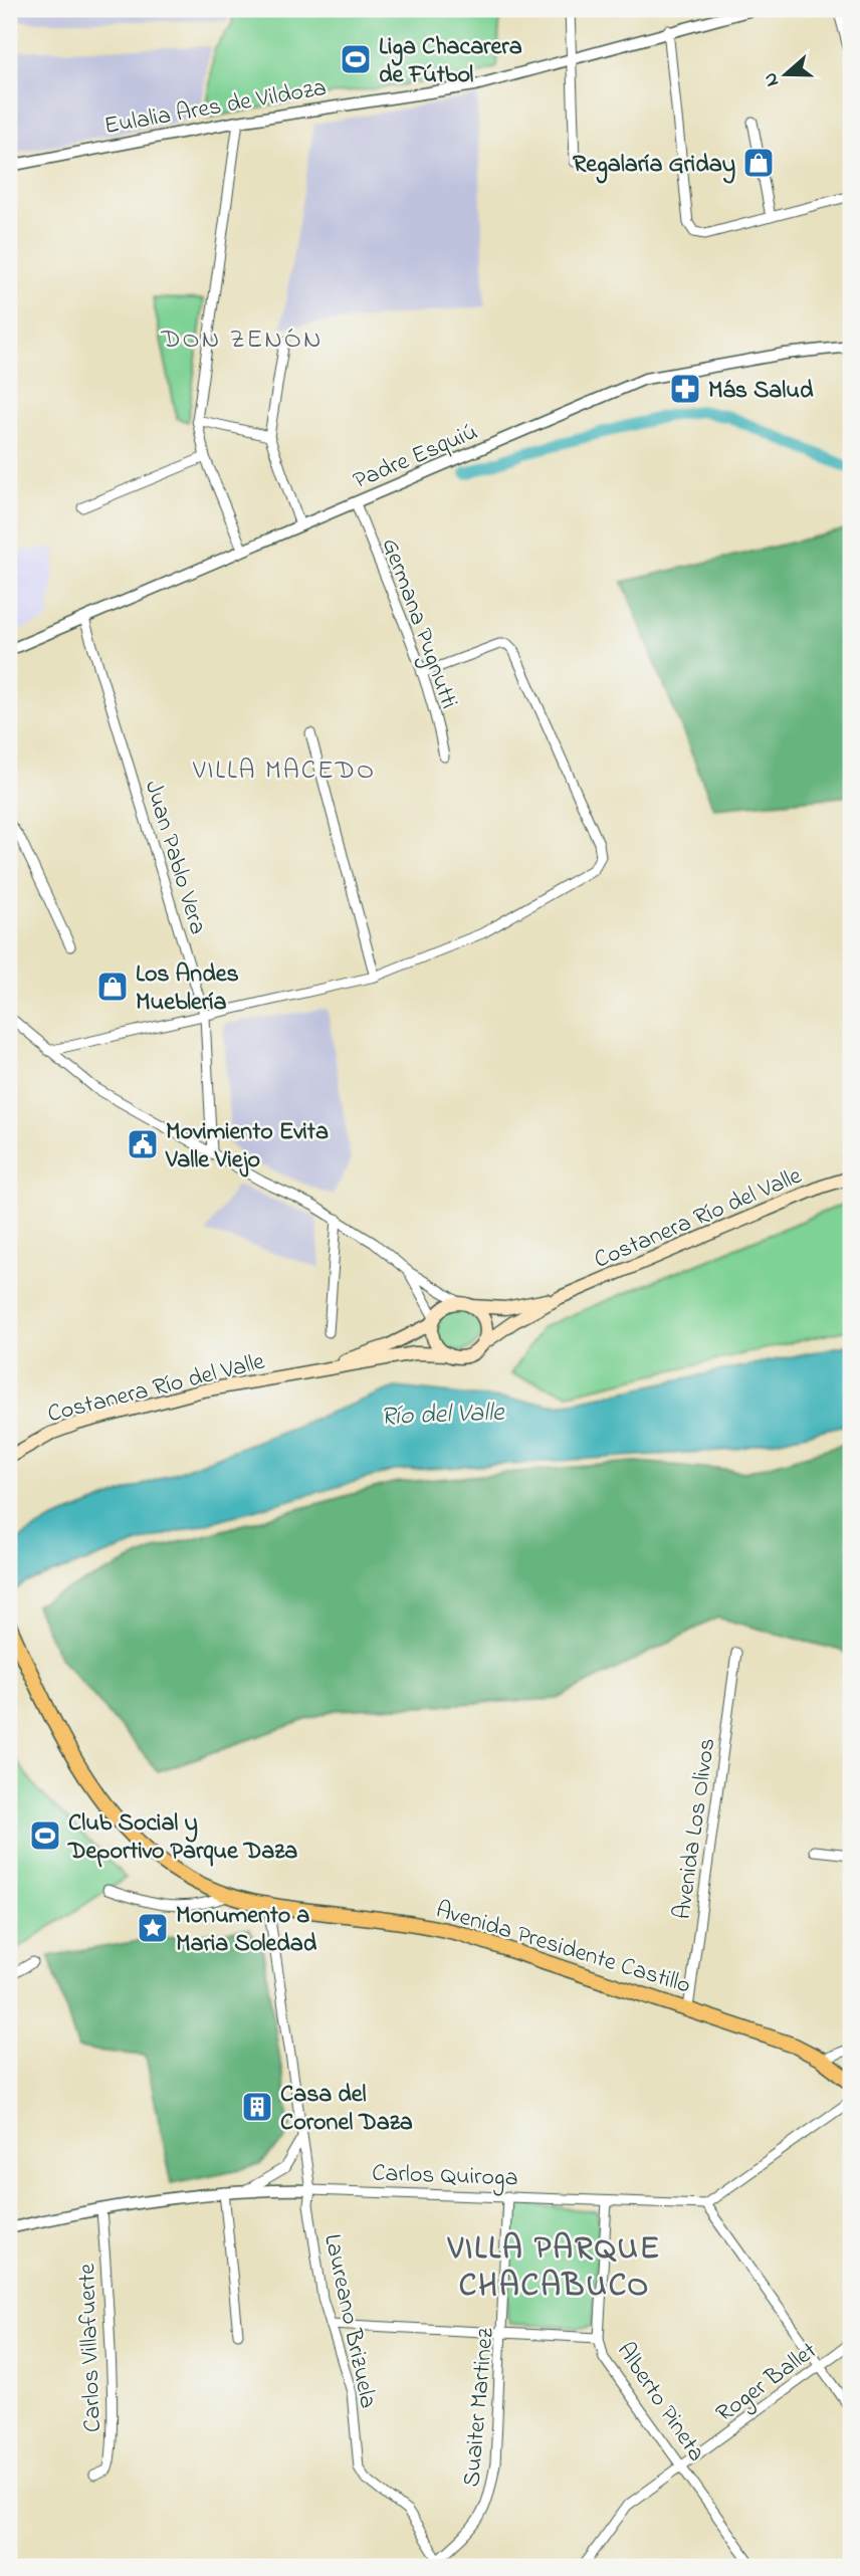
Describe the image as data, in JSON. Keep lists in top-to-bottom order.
{
  "streets": {
    "main road": ["Costanera Río del Valle", "Avenida Presidente Castillo"],
    "street": [
      "Eulalia Ares de Vildoza",
      "Padre Esquiú",
      "Germana Pugnutti",
      "Juan Pablo Vera",
      "Avenida Los Olivos",
      "Carlos Quiroga",
      "Laureano Brizuela",
      "Carlos Villafuerte",
      "Roger Ballet",
      "Alberto Pineta",
      "Suaiter Martinez"
    ]
  },
  "crossings": [
    ["Padre Esquiú", "Germana Pugnutti"],
    ["Padre Esquiú", "Juan Pablo Vera"],
    ["Avenida Los Olivos", "Avenida Presidente Castillo"],
    ["Avenida Presidente Castillo", "Laureano Brizuela"],
    ["Carlos Quiroga", "Laureano Brizuela"],
    ["Carlos Quiroga", "Carlos Villafuerte"],
    ["Carlos Quiroga", "Suaiter Martinez"],
    ["Laureano Brizuela", "Alberto Pineta"],
    ["Laureano Brizuela", "Suaiter Martinez"],
    ["Roger Ballet", "Alberto Pineta"],
    ["Alberto Pineta", "Suaiter Martinez"]
  ],
  "districts": ["DON ZENÓN", "VILLA MACEDO", "VILLA PARQUE CHACABUCO"],
  "water": ["Río del Valle"],
  "places": {
    "sports": ["Liga Chacarera de Fútbol", "Club Social y Deportivo Parque Daza"],
    "shop": ["Regalaría Griday", "Los Andes Mueblería"],
    "pharmacy": ["Más Salud"],
    "public building": ["Movimiento Evita Valle Viejo"],
    "place": ["Monumento a Maria Soledad"],
    "building": ["Casa del Coronel Daza"]
  },
  "north": "left"
}
